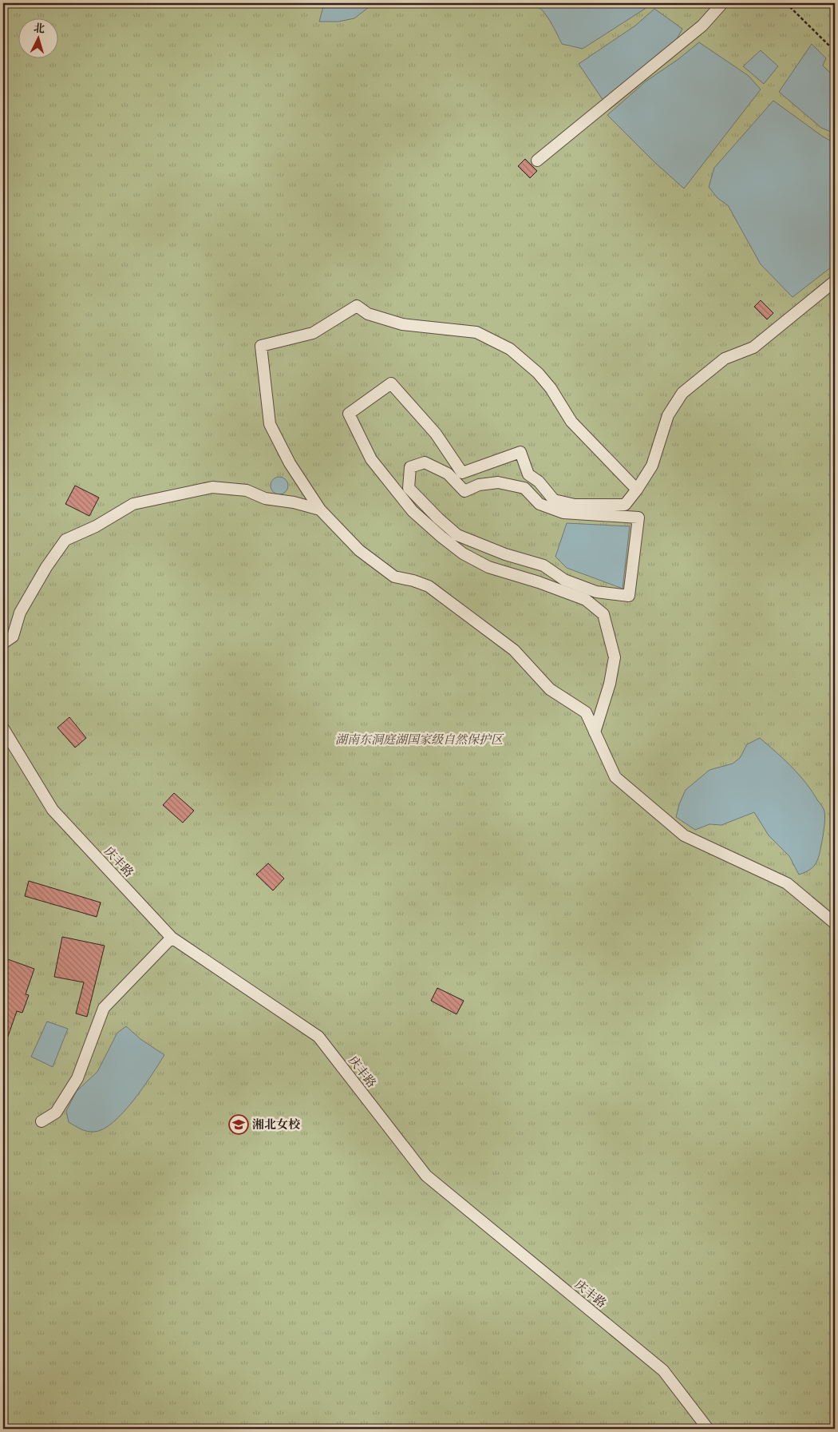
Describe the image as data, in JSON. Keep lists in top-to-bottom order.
{
  "streets": {
    "street": ["庆丰路"]
  },
  "parks": ["湖南东洞庭湖国家级自然保护区"],
  "places": {
    "school or university": ["湘北女校"]
  },
  "north": "top"
}
